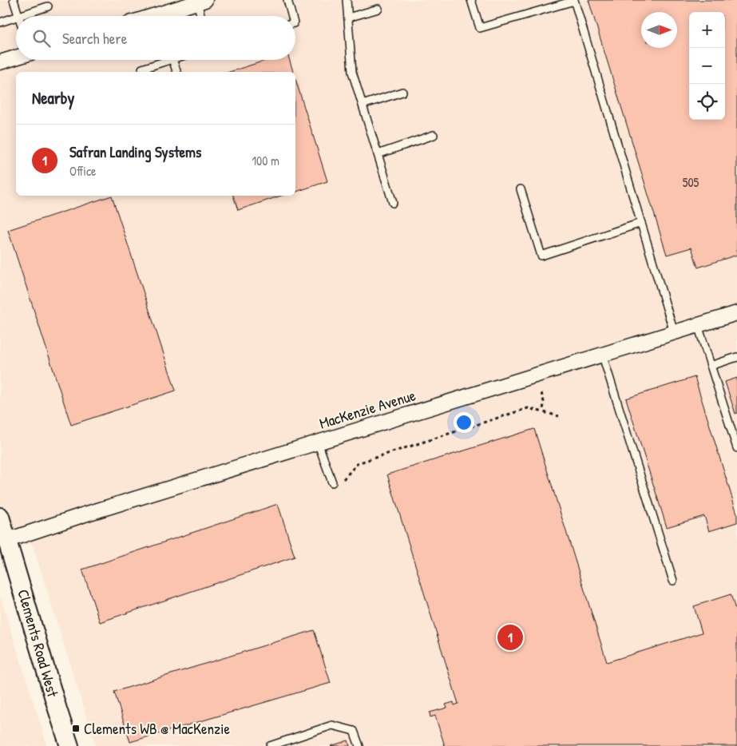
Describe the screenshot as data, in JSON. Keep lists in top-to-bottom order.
{
  "streets": {
    "street": ["MacKenzie Avenue", "Clements Road West"]
  },
  "crossings": [
    ["MacKenzie Avenue", "Clements Road West"]
  ],
  "places": {
    "transit": ["Clements WB @ MacKenzie"]
  },
  "house_numbers": ["505"],
  "north": "right",
  "page": {
    "map_buttons": ["+", "−"],
    "search": "Search here",
    "heading": "Nearby",
    "list": [
      {
        "mark": "1",
        "name": "Safran Landing Systems",
        "note": "Office",
        "value": "100 m"
      }
    ],
    "pins": "1"
  }
}
